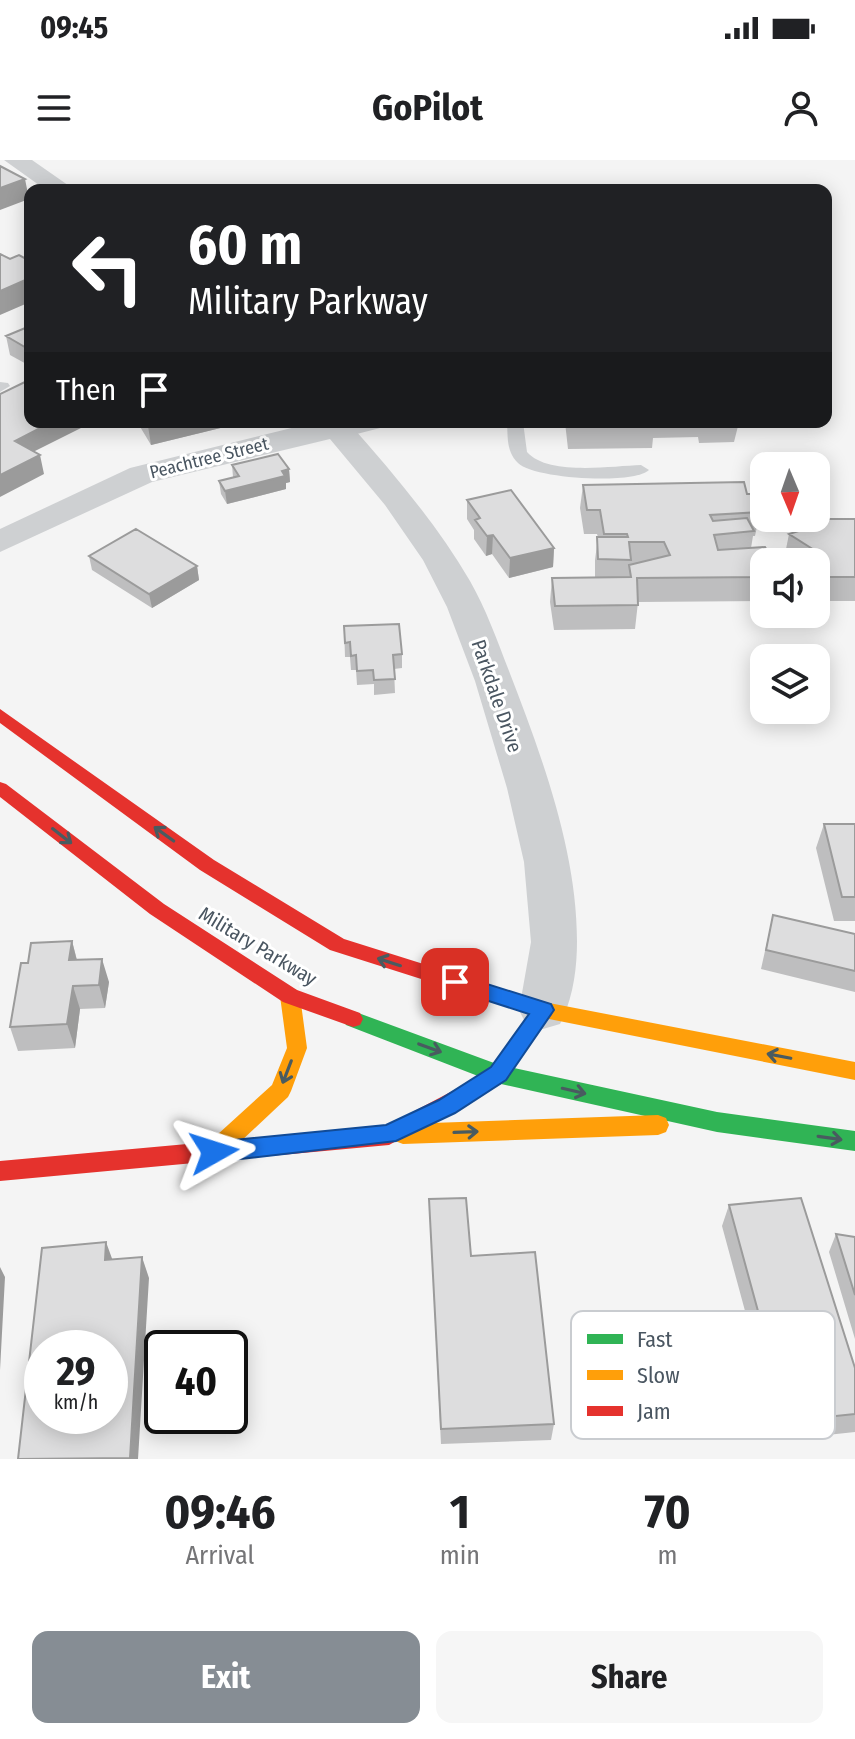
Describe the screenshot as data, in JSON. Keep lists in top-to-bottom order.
{
  "streets": {
    "main road": ["Military Parkway"],
    "street": ["Peachtree Street", "Parkdale Drive"]
  },
  "crossings": [
    ["Peachtree Street", "Parkdale Drive"],
    ["Parkdale Drive", "Military Parkway"]
  ],
  "legend": ["Fast", "Slow", "Jam"],
  "north": "bottom",
  "page": {
    "status": "09:45",
    "header": "GoPilot",
    "turn": ["60 m", "Military Parkway"],
    "then": "Then",
    "speed": "29 km/h",
    "limit": "40",
    "eta": [
      "09:46",
      "Arrival",
      "1",
      "min",
      "70",
      "m"
    ],
    "buttons": ["Exit", "Share"]
  }
}
